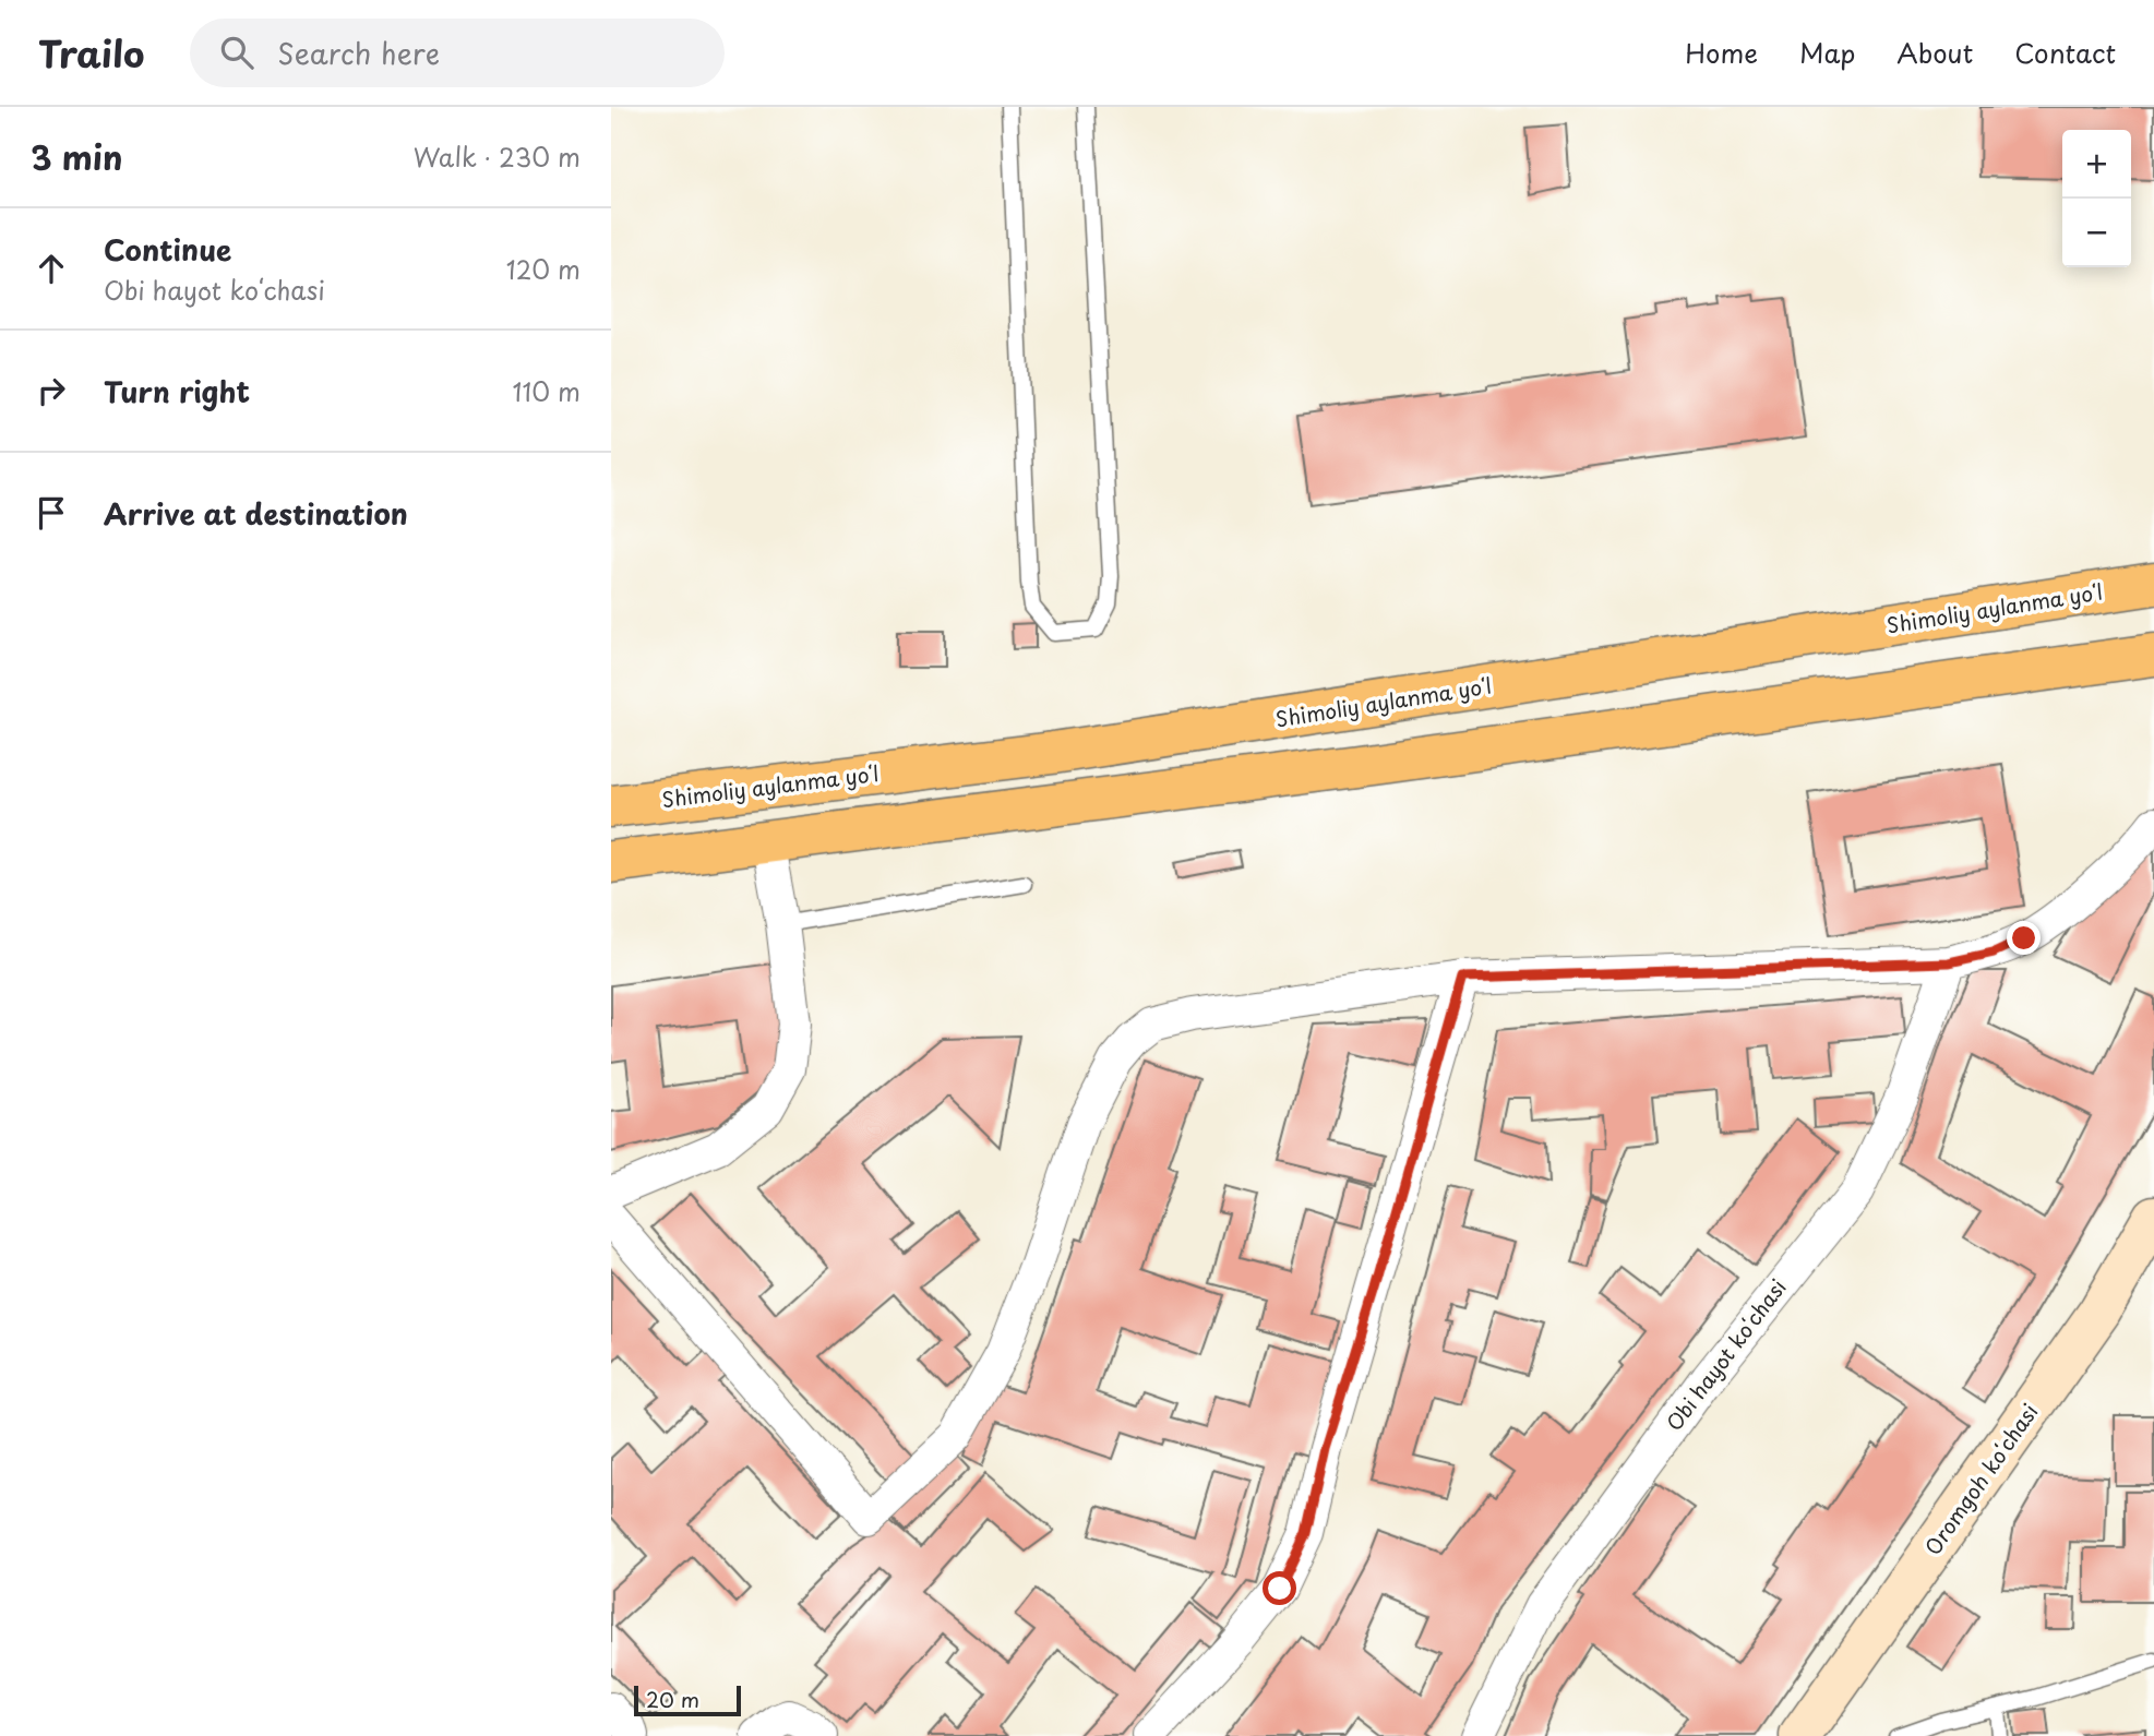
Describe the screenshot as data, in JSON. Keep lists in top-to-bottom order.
{
  "streets": {
    "main road": ["Shimoliy aylanma yoʻl"],
    "street": ["Obi hayot koʻchasi", "Oromgoh koʻchasi"]
  },
  "scale_bar": "20 m",
  "page": {
    "header": "Trailo",
    "search": "Search here",
    "nav": [
      "Home",
      "Map",
      "About",
      "Contact"
    ],
    "heading": ["3 min", "Walk · 230 m"],
    "map_buttons": ["+", "−"],
    "list": [
      ["Continue", "Obi hayot koʻchasi", "120 m"],
      ["Turn right", "110 m"],
      "Arrive at destination"
    ],
    "scale": "20 m"
  }
}
